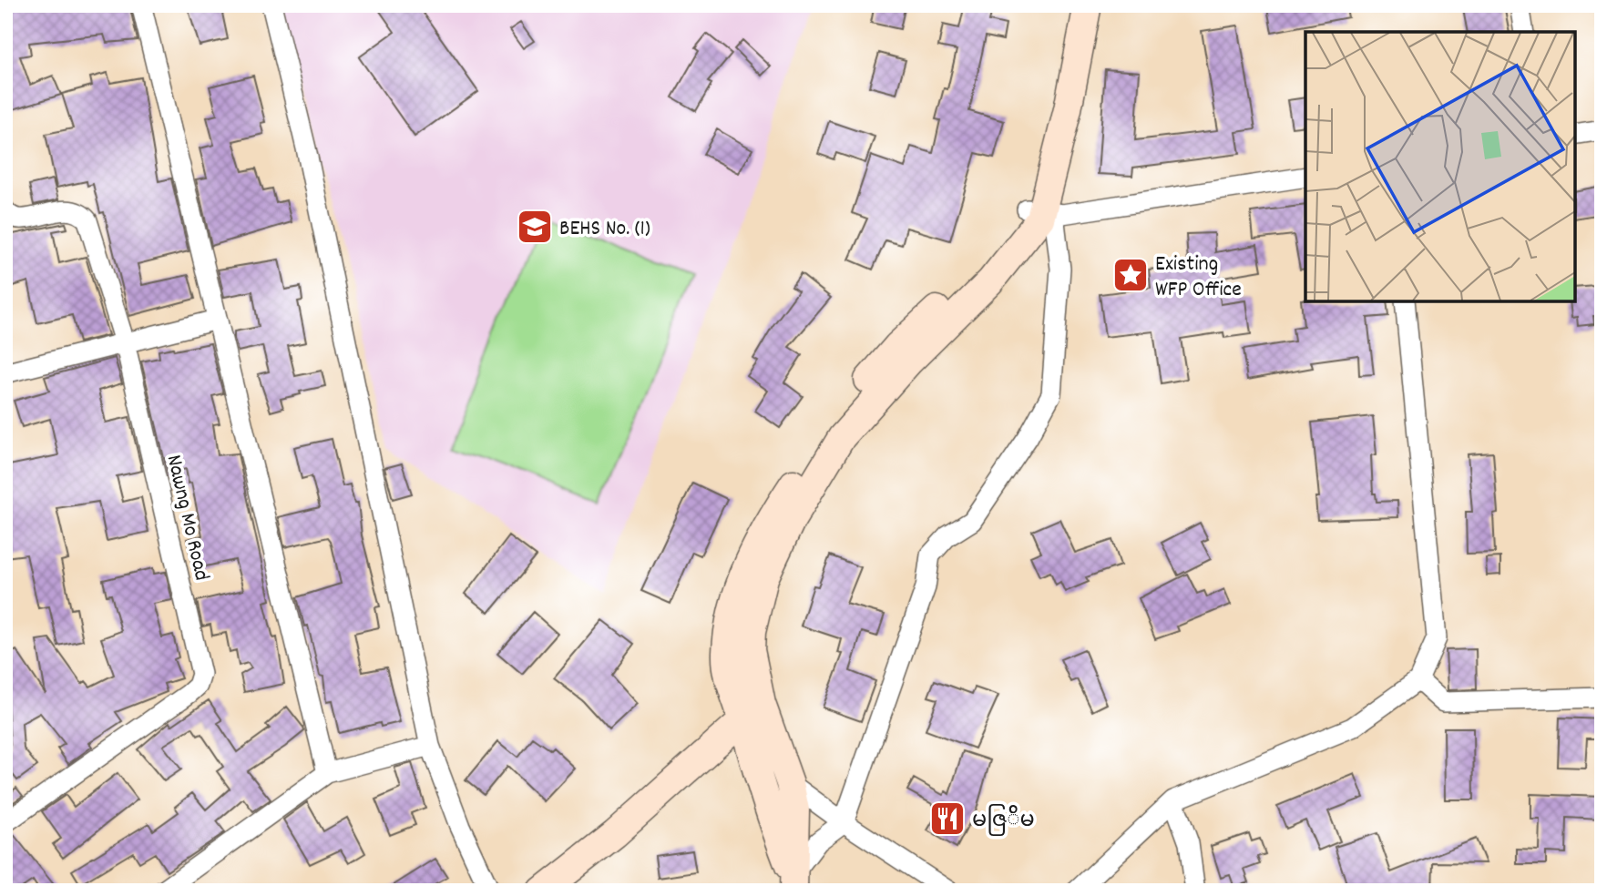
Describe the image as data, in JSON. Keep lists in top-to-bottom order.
{
  "streets": {
    "street": ["Nawng Mo Road"]
  },
  "places": {
    "school or university": ["BEHS No. (1)"],
    "place": ["Existing WFP Office"],
    "restaurant": ["မဇြ်ိမ"]
  }
}
